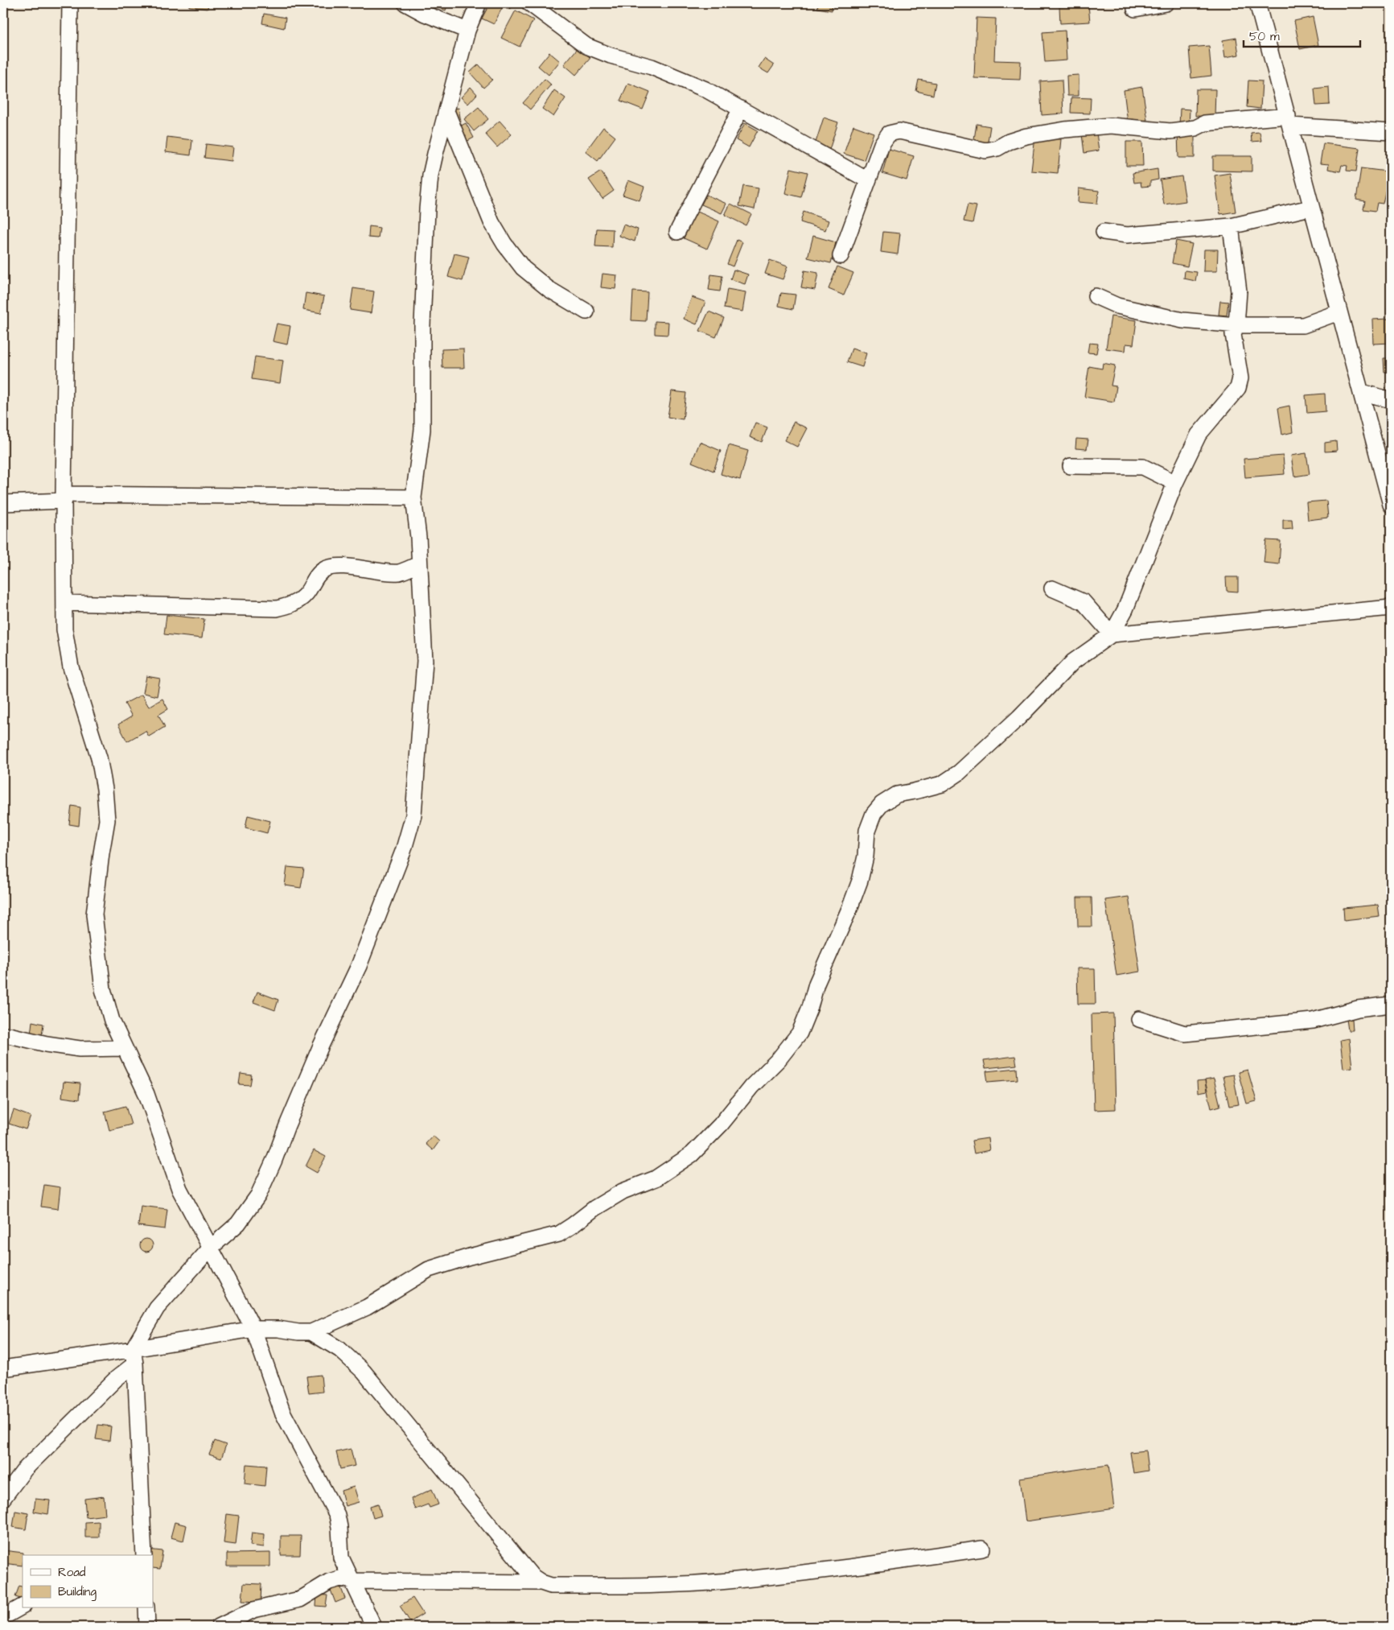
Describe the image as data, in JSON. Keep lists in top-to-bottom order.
{
  "legend": ["Road", "Building"],
  "scale_bar": "50 m"
}
